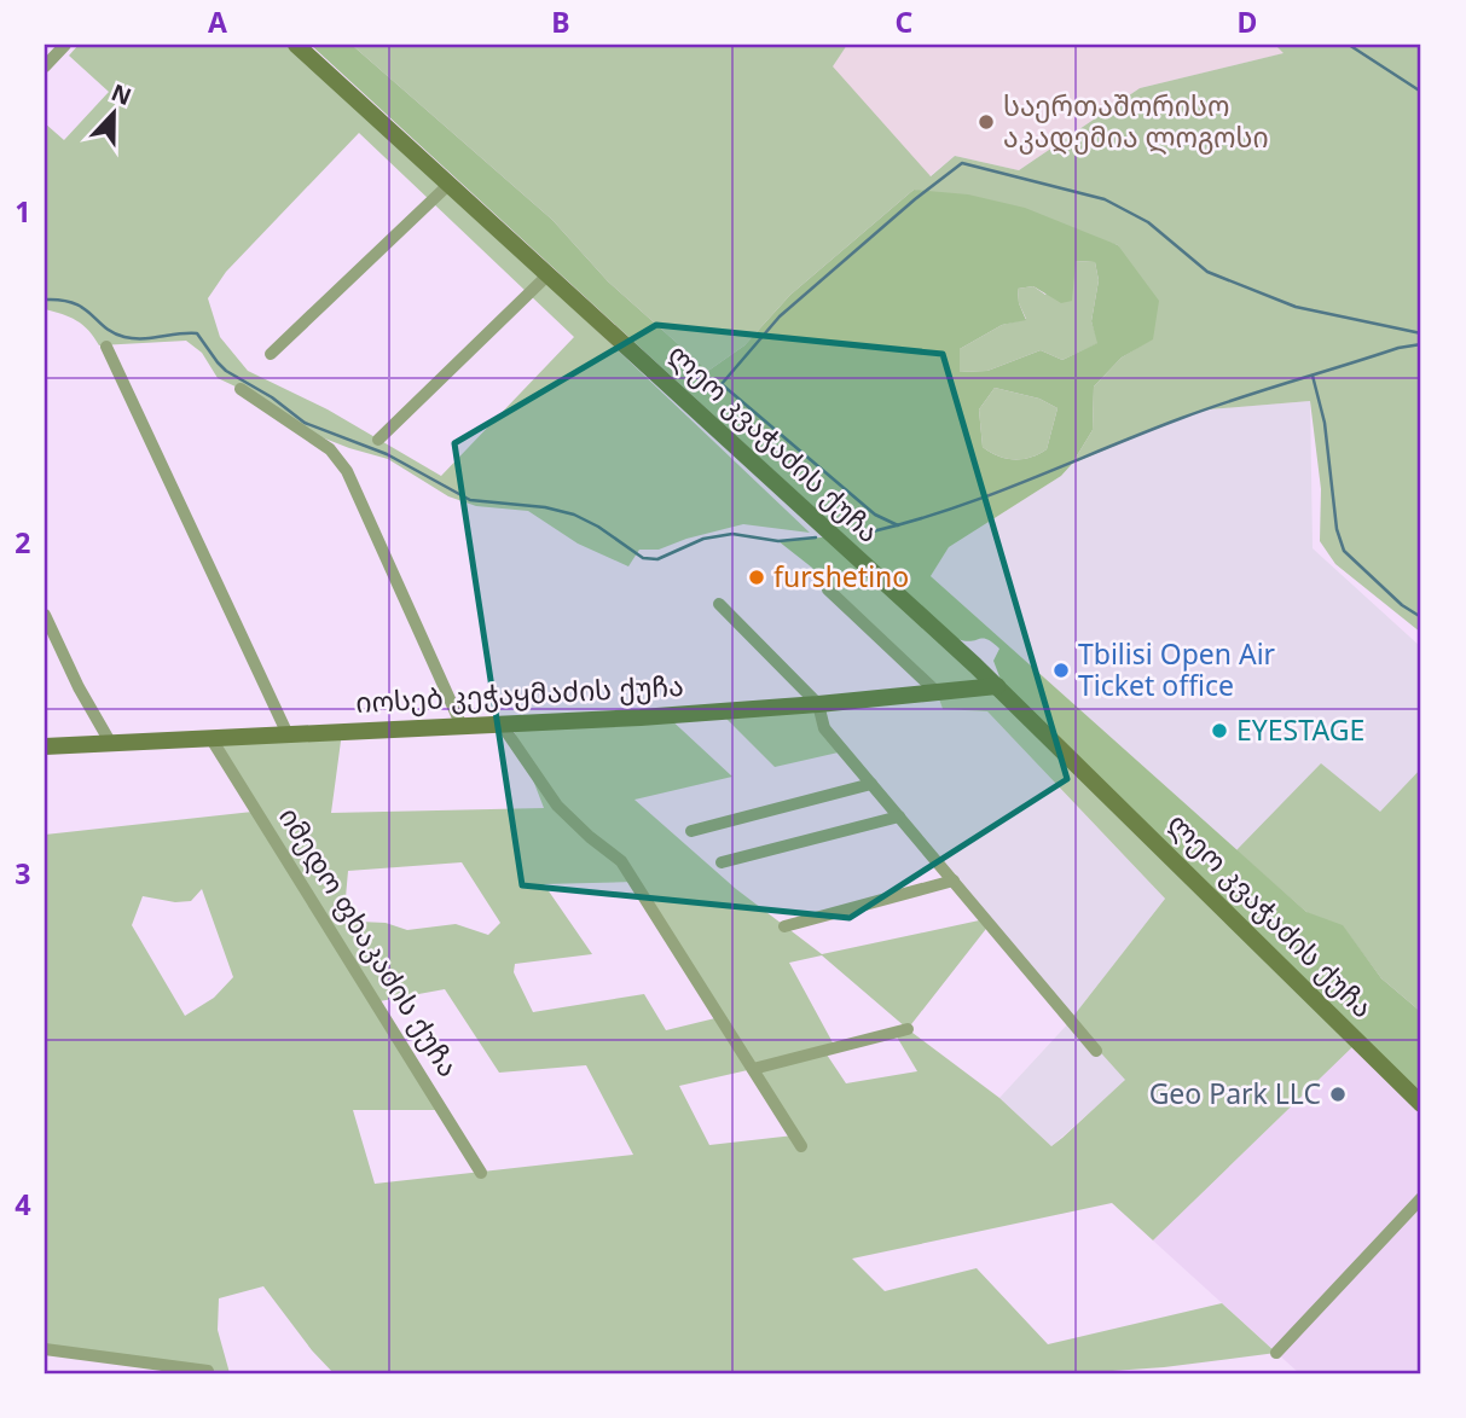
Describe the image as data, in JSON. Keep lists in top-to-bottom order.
{
  "streets": {
    "main road": ["ლეო კვაჭაძის ქუჩა", "იოსებ კეჭაყმაძის ქუჩა"],
    "street": ["იმედო ფხაკაძის ქუჩა"]
  },
  "crossings": [
    ["ლეო კვაჭაძის ქუჩა", "იოსებ კეჭაყმაძის ქუჩა"],
    ["იოსებ კეჭაყმაძის ქუჩა", "იმედო ფხაკაძის ქუჩა"]
  ],
  "places": [
    "საერთაშორისო აკადემია ლოგოსი",
    "furshetino",
    "Tbilisi Open Air Ticket office",
    "EYESTAGE",
    "Geo Park LLC"
  ],
  "north": "top",
  "grid": {
    "columns": [
      "A",
      "B",
      "C",
      "D"
    ],
    "rows": [
      "1",
      "2",
      "3",
      "4"
    ]
  }
}
